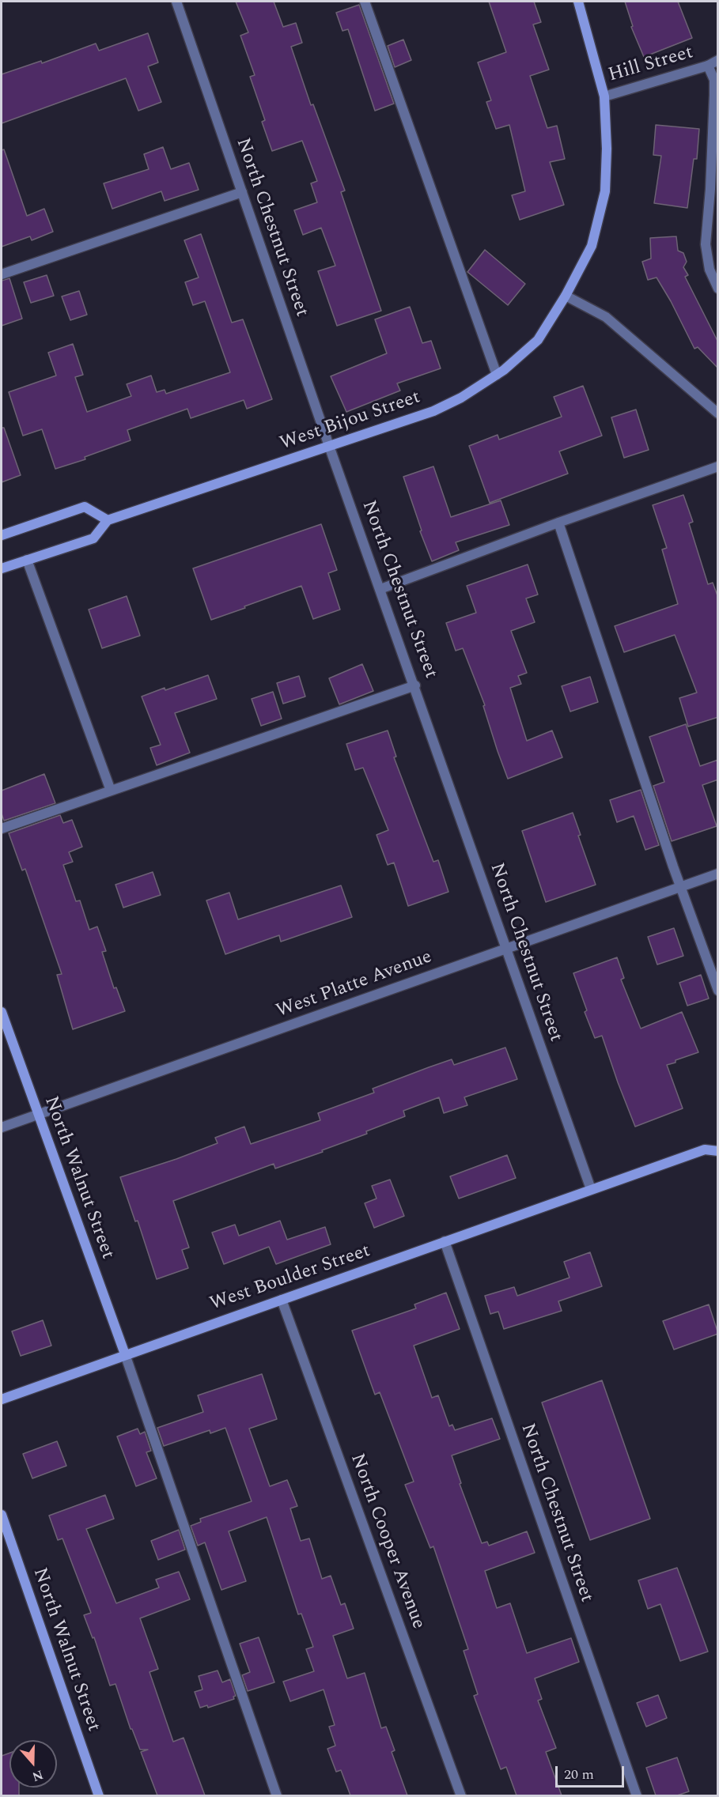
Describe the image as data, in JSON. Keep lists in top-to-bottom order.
{
  "streets": {
    "main road": ["West Bijou Street", "North Walnut Street", "West Boulder Street"],
    "street": [
      "Hill Street",
      "North Chestnut Street",
      "West Platte Avenue",
      "North Cooper Avenue"
    ]
  },
  "crossings": [
    ["Hill Street", "West Bijou Street"],
    ["North Chestnut Street", "West Bijou Street"],
    ["North Chestnut Street", "West Platte Avenue"],
    ["North Chestnut Street", "West Boulder Street"],
    ["West Platte Avenue", "North Walnut Street"],
    ["North Walnut Street", "West Boulder Street"],
    ["West Boulder Street", "North Cooper Avenue"]
  ],
  "scale_bar": "20 m",
  "north": "bottom"
}
